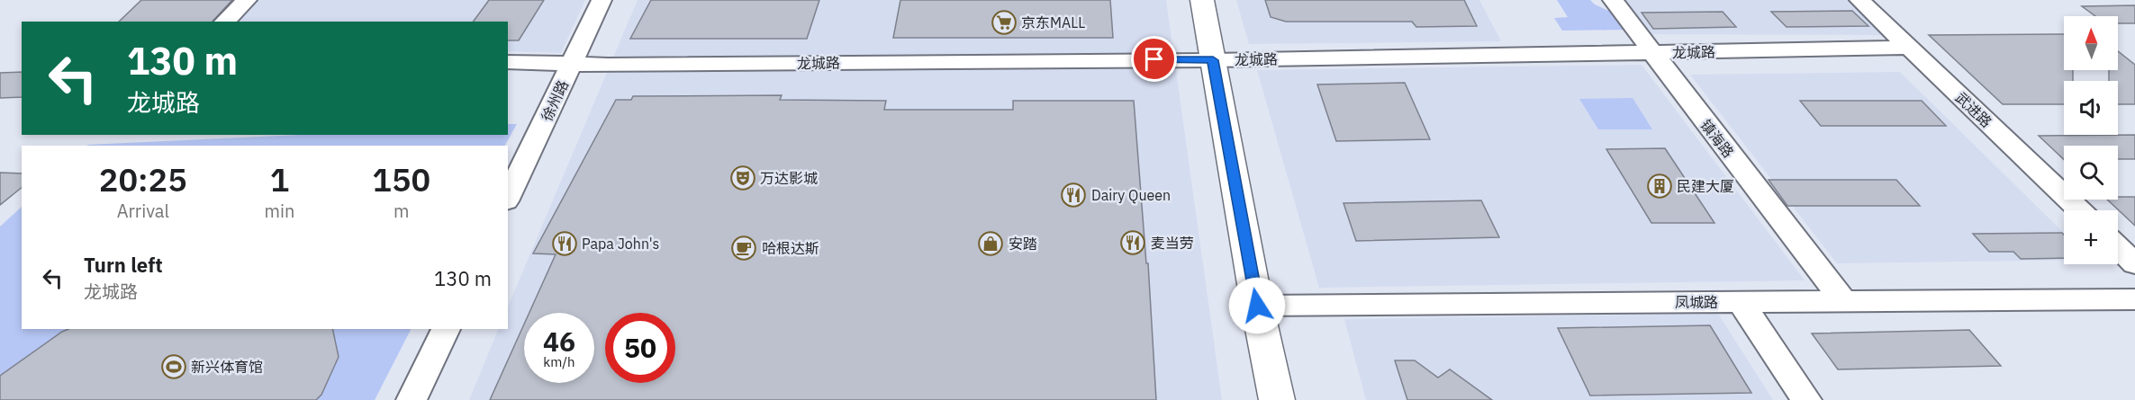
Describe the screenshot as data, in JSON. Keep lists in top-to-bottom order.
{
  "streets": {
    "street": [
      "龙城路",
      "徐州路",
      "武进路",
      "镇海路",
      "凤城路"
    ]
  },
  "crossings": [
    ["龙城路", "徐州路"],
    ["龙城路", "武进路"],
    ["龙城路", "镇海路"],
    ["镇海路", "凤城路"]
  ],
  "places": {
    "supermarket": ["京东MALL"],
    "theatre": ["万达影城"],
    "building": ["民建大厦"],
    "restaurant": ["Dairy Queen", "麦当劳", "Papa John's"],
    "shop": ["安踏"],
    "cafe": ["哈根达斯"],
    "sports": ["新兴体育馆"]
  },
  "north": "top",
  "page": {
    "map_buttons": "+",
    "turn": ["130 m", "龙城路"],
    "eta": [
      "20:25",
      "Arrival",
      "1",
      "min",
      "150",
      "m"
    ],
    "list": [
      {
        "name": "Turn left",
        "note": "龙城路",
        "value": "130 m"
      }
    ],
    "speed": "46 km/h",
    "limit": "50"
  }
}
